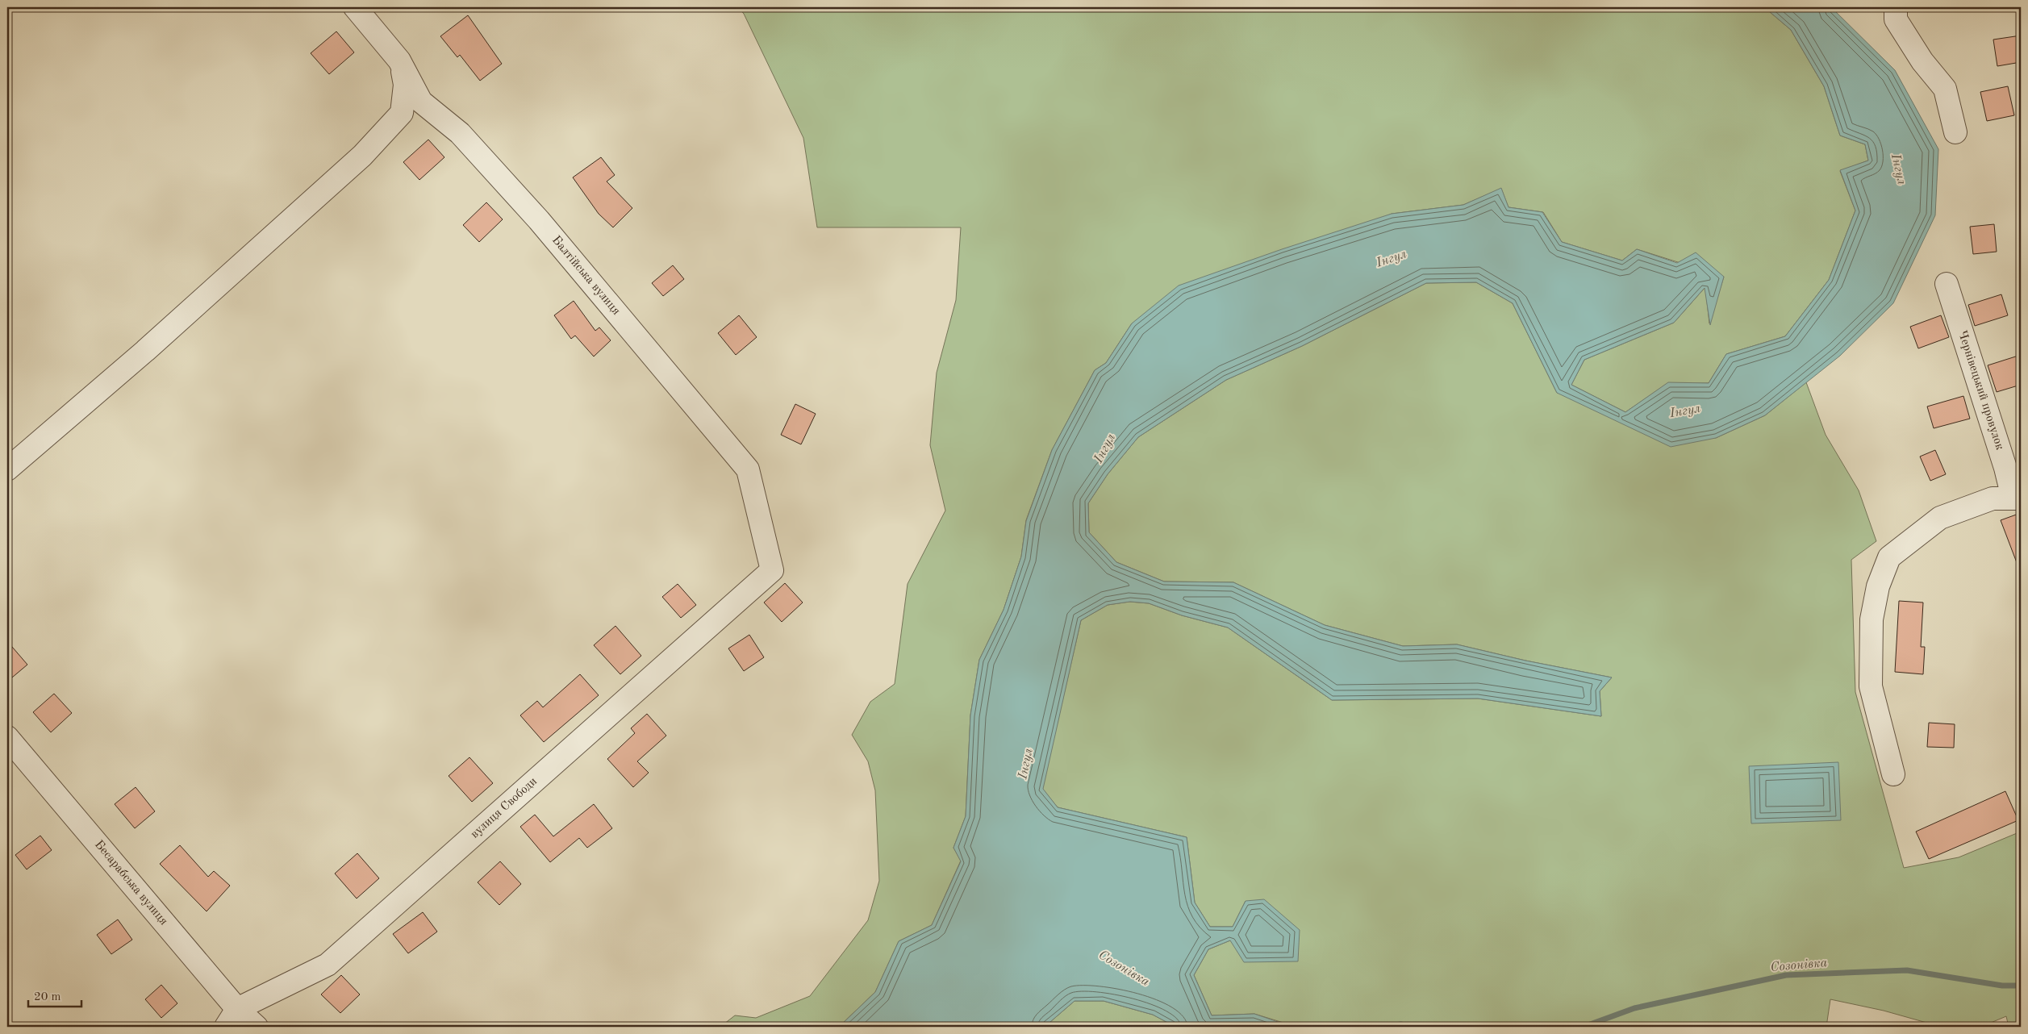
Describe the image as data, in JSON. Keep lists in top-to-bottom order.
{
  "streets": {
    "street": [
      "Балтійська вулиця",
      "Чернівецький провулок",
      "вулиця Свободи",
      "Бесарабська вулиця"
    ]
  },
  "crossings": [
    ["Балтійська вулиця", "вулиця Свободи"],
    ["вулиця Свободи", "Бесарабська вулиця"]
  ],
  "water": ["Інгул", "Созонівка"],
  "scale_bar": "20 m"
}
